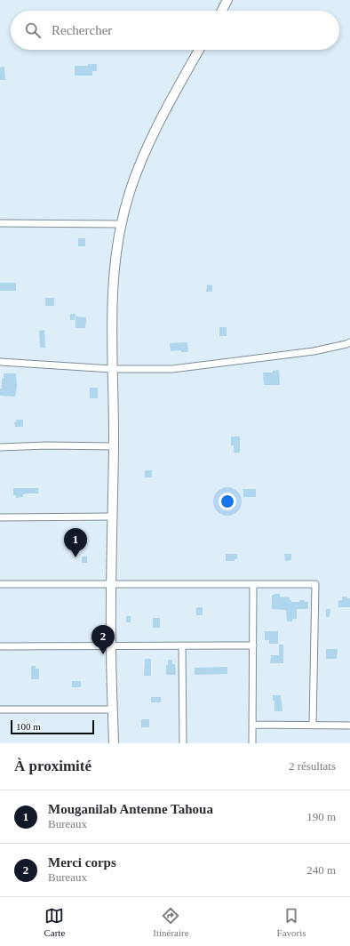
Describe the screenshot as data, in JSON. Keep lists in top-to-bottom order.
{
  "scale_bar": "100 m",
  "page": {
    "search": "Rechercher",
    "pins": ["1", "2"],
    "scale": "100 m",
    "heading": ["À proximité", "2 résultats"],
    "list": [
      {
        "mark": "1",
        "name": "Mouganilab Antenne Tahoua",
        "note": "Bureaux",
        "value": "190 m"
      },
      {
        "mark": "2",
        "name": "Merci corps",
        "note": "Bureaux",
        "value": "240 m"
      }
    ],
    "nav": ["Carte", "Itinéraire", "Favoris"]
  }
}
